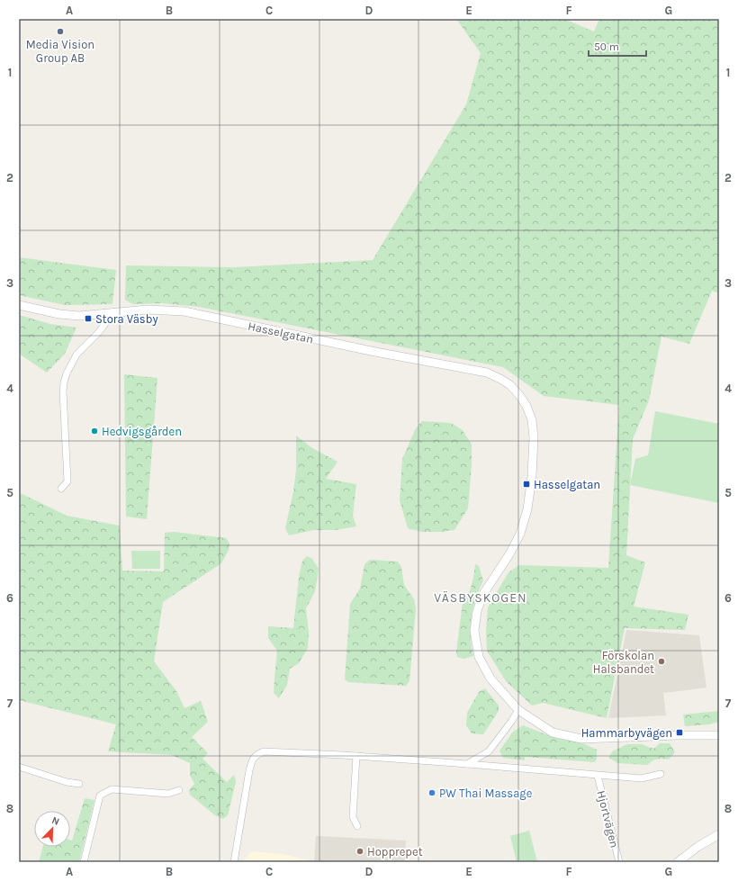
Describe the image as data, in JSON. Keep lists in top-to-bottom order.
{
  "streets": {
    "street": ["Hasselgatan", "Hjortvägen"]
  },
  "districts": ["VÄSBYSKOGEN"],
  "places": {
    "other": [
      "Media Vision Group AB",
      "Hedvigsgården",
      "Förskolan Halsbandet",
      "PW Thai Massage",
      "Hopprepet"
    ],
    "transit": ["Stora Väsby", "Hasselgatan", "Hammarbyvägen"]
  },
  "scale_bar": "50 m",
  "north": "top right",
  "grid": {
    "columns": [
      "A",
      "B",
      "C",
      "D",
      "E",
      "F",
      "G"
    ],
    "rows": [
      "1",
      "2",
      "3",
      "4",
      "5",
      "6",
      "7",
      "8"
    ]
  }
}
